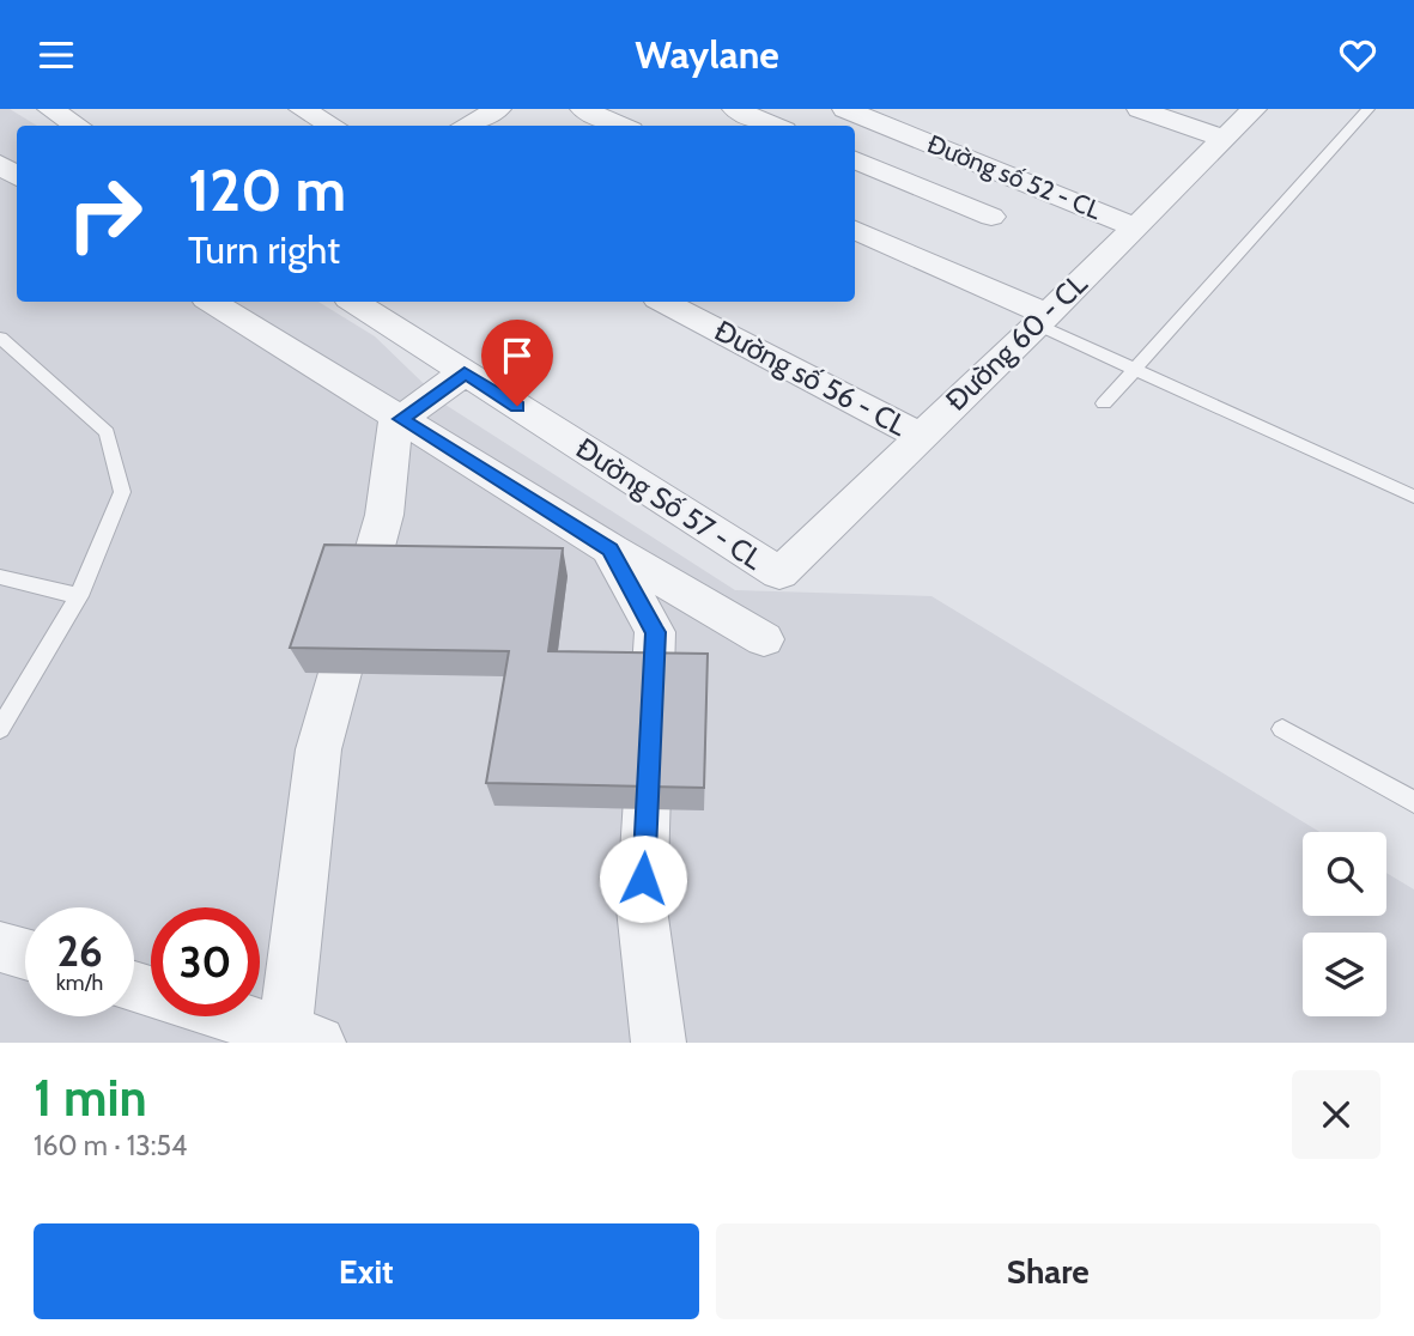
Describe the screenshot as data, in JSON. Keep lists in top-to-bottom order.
{
  "streets": {
    "street": [
      "Đường số 52 - CL",
      "Đường 60 - CL",
      "Đường số 56 - CL",
      "Đường Số 57 - CL"
    ]
  },
  "crossings": [
    ["Đường số 52 - CL", "Đường 60 - CL"],
    ["Đường 60 - CL", "Đường số 56 - CL"],
    ["Đường 60 - CL", "Đường Số 57 - CL"]
  ],
  "page": {
    "header": "Waylane",
    "turn": ["120 m", "Turn right"],
    "speed": "26 km/h",
    "limit": "30",
    "heading": ["1 min", "160 m · 13:54"],
    "buttons": ["Exit", "Share"]
  }
}
